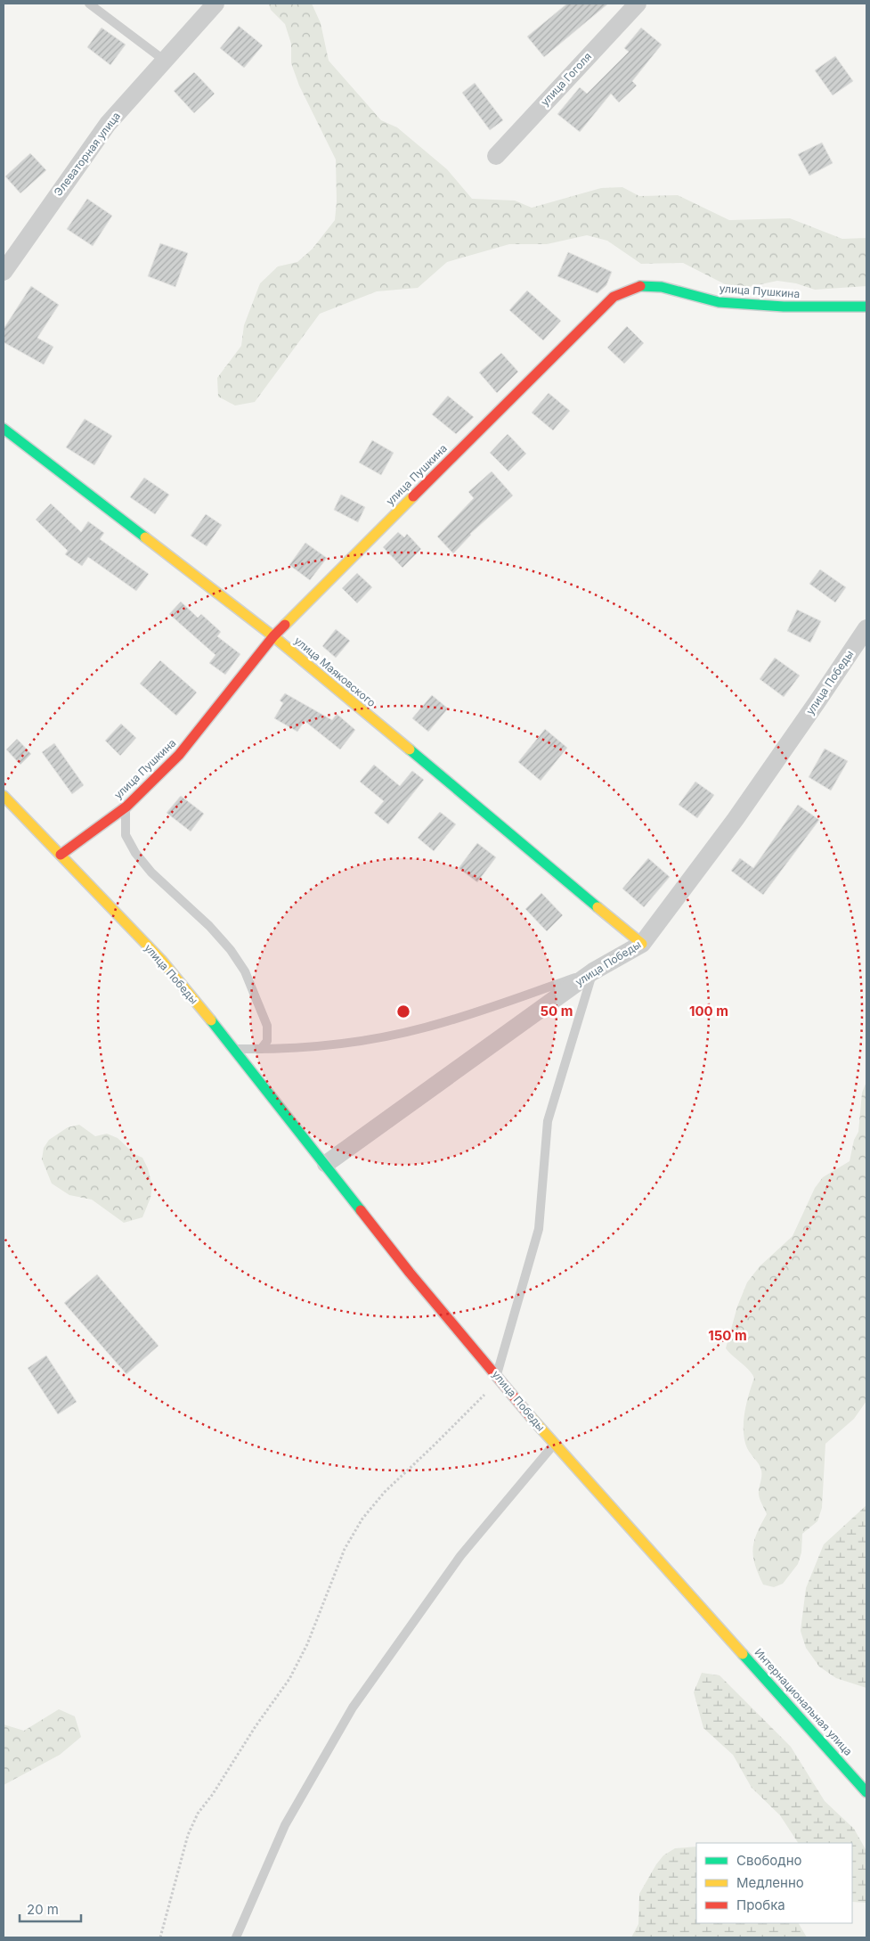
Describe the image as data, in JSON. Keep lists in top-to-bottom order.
{
  "streets": {
    "street": [
      "улица Гоголя",
      "Элеваторная улица",
      "улица Пушкина",
      "улица Маяковского",
      "улица Победы",
      "Интернациональная улица"
    ]
  },
  "crossings": [
    ["улица Пушкина", "улица Маяковского"],
    ["улица Пушкина", "улица Победы"],
    ["улица Маяковского", "улица Победы"],
    ["улица Победы", "Интернациональная улица"]
  ],
  "legend": ["Свободно", "Медленно", "Пробка"],
  "scale_bar": "20 m",
  "rings": ["50 m", "100 m", "150 m"]
}
